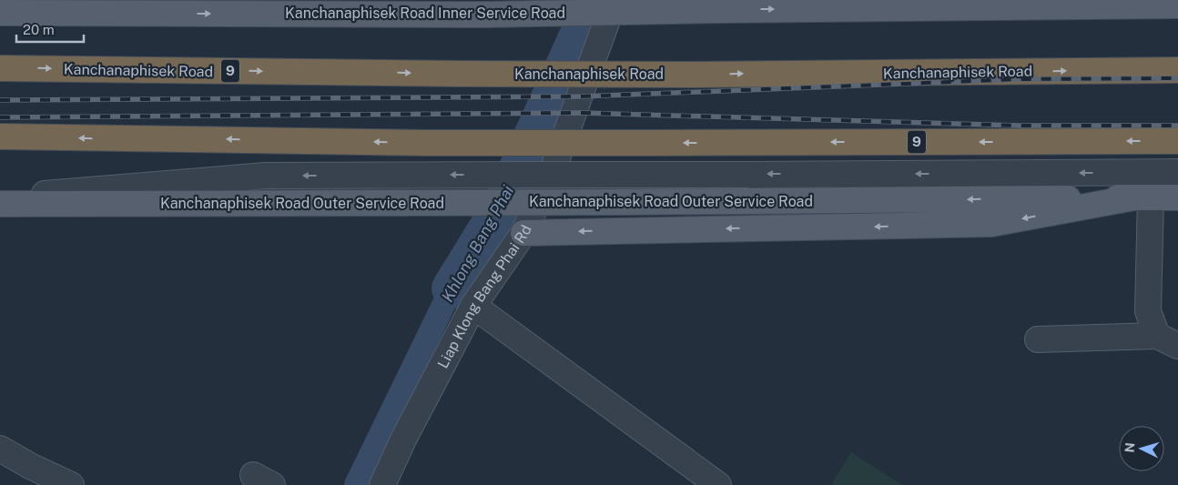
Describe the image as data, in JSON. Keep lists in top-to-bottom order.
{
  "streets": {
    "highway": ["Kanchanaphisek Road", "9"],
    "main road": ["Kanchanaphisek Road Inner Service Road", "Kanchanaphisek Road Outer Service Road"],
    "street": ["Liap Klong Bang Phai Rd"]
  },
  "water": ["Khlong Bang Phai"],
  "scale_bar": "20 m",
  "north": "left"
}
